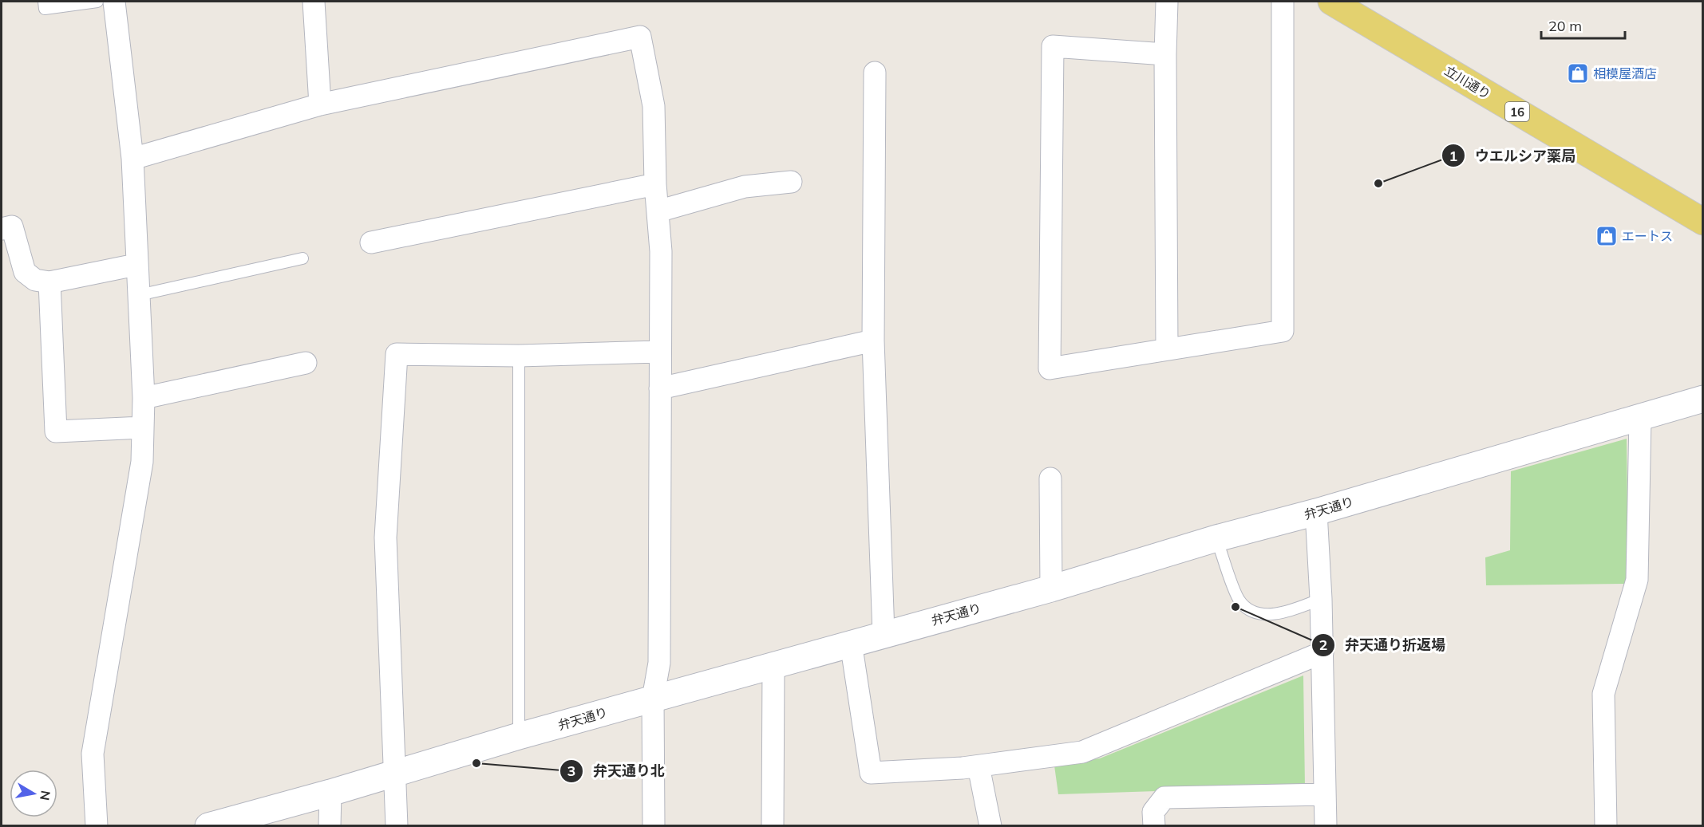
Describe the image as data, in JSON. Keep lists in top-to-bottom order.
{
  "streets": {
    "main road": ["立川通り", "16"],
    "street": ["弁天通り"]
  },
  "places": {
    "shop": ["相模屋酒店", "エートス"],
    "other": ["ウエルシア薬局", "弁天通り折返場", "弁天通り北"]
  },
  "scale_bar": "20 m",
  "north": "right"
}
